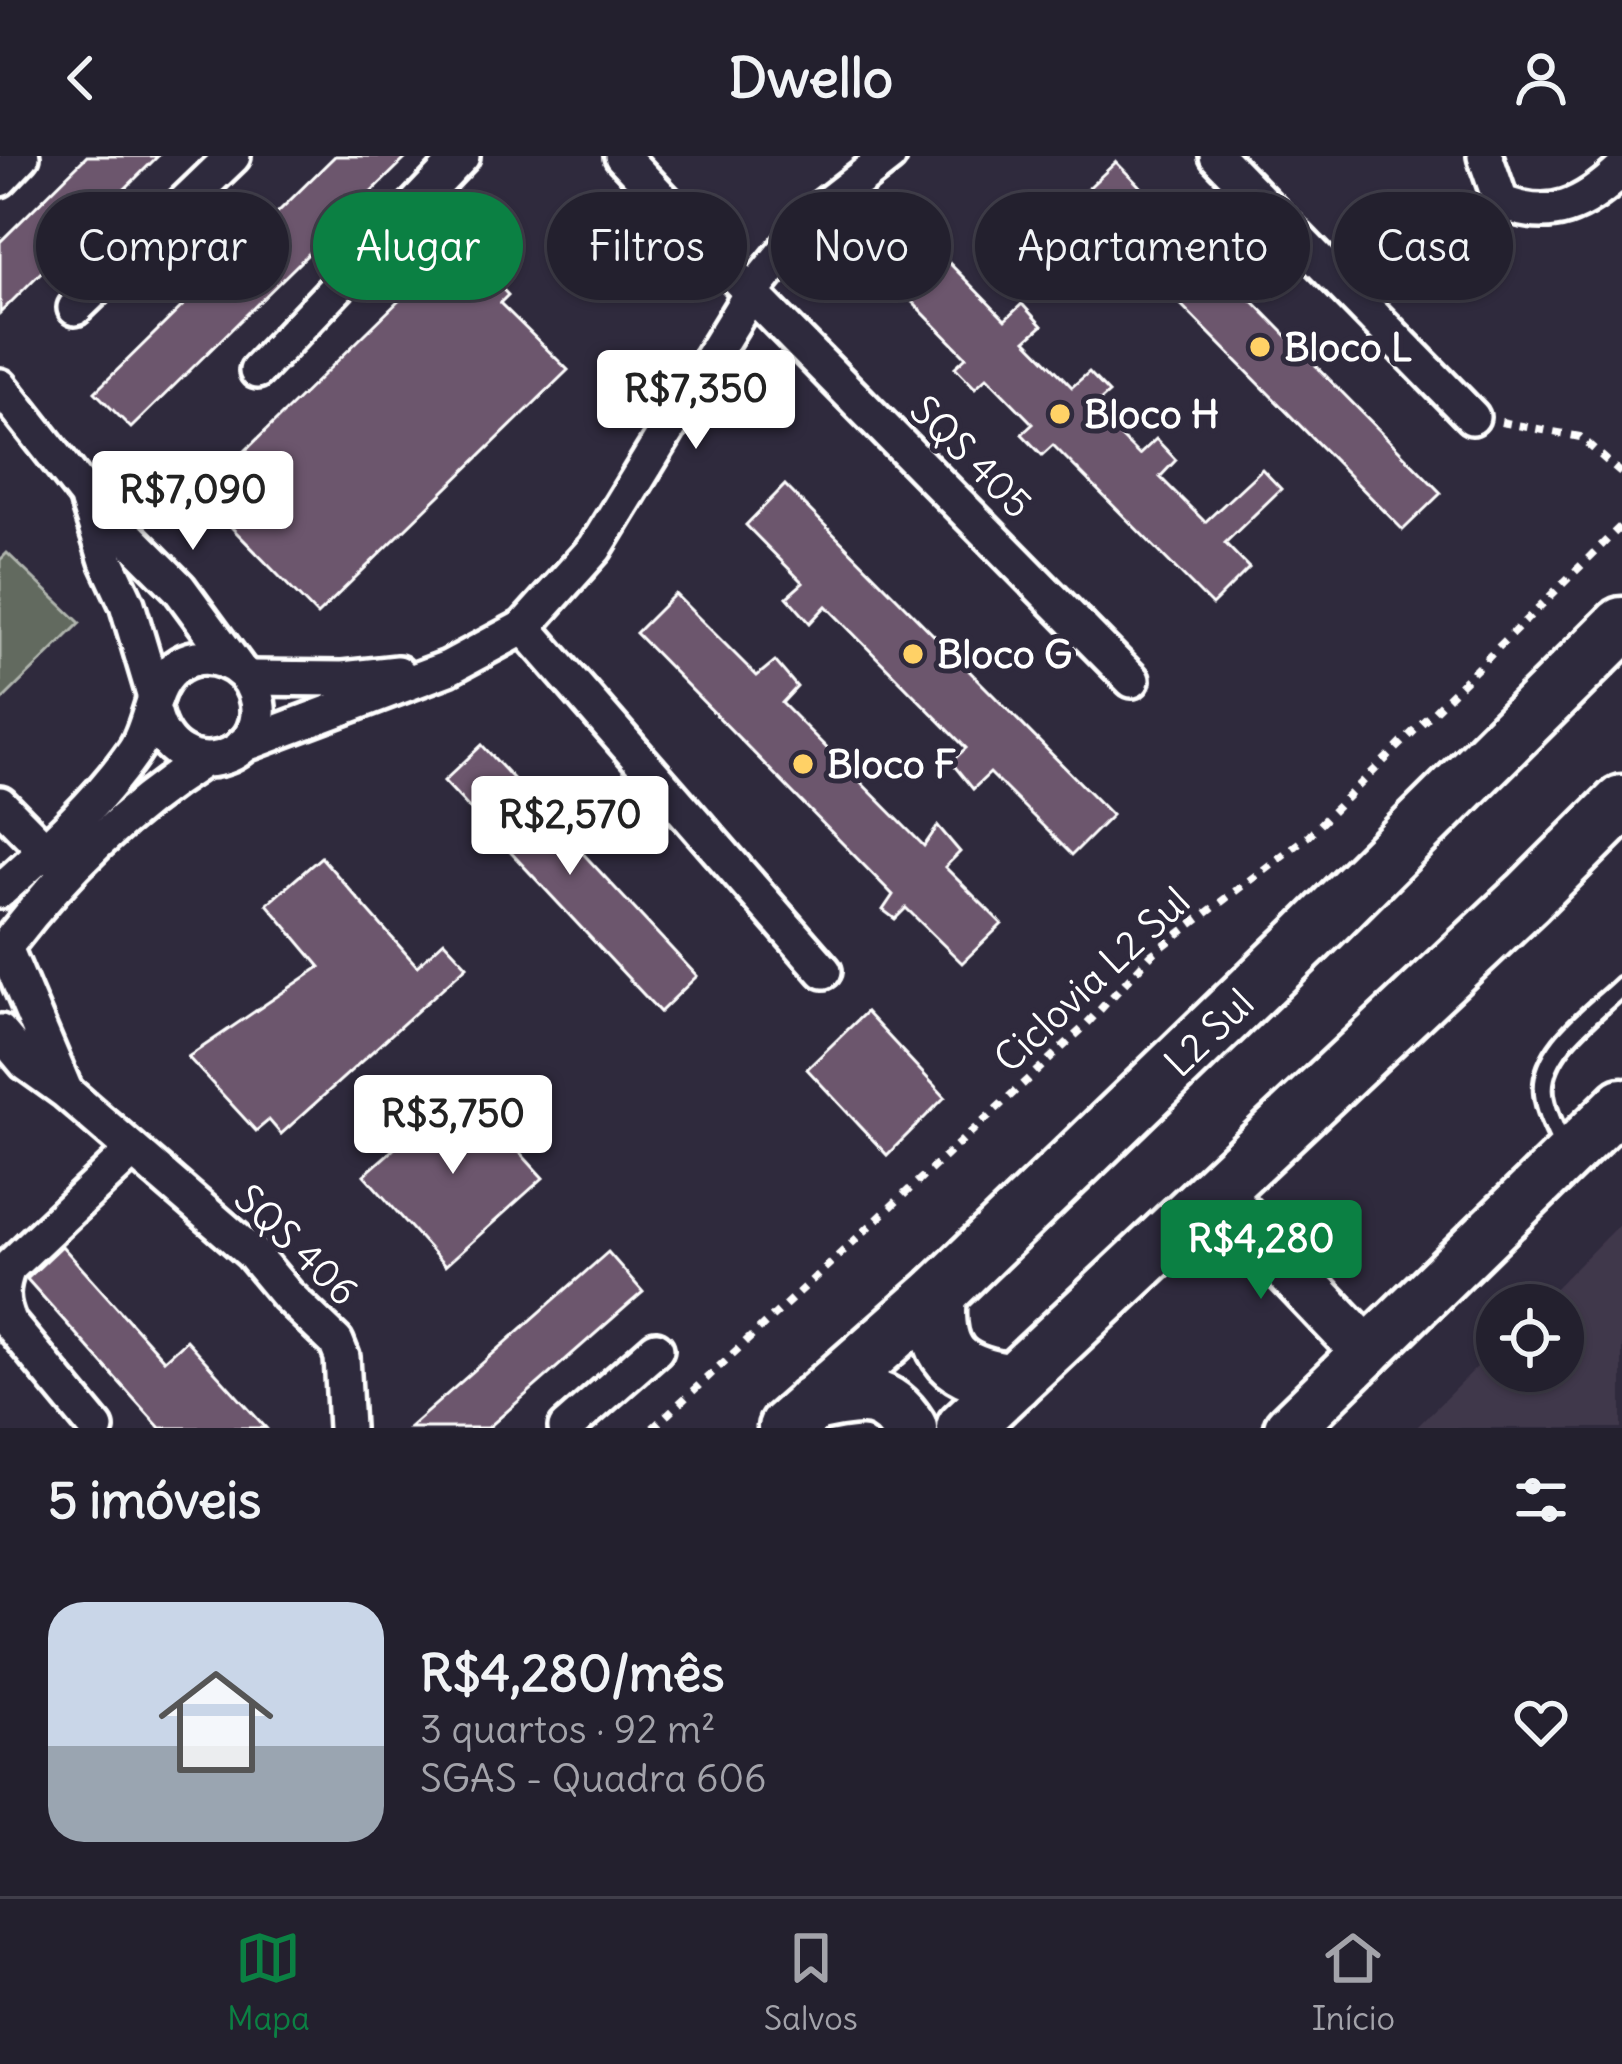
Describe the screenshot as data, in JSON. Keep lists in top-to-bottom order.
{
  "streets": {
    "main road": ["L2 Sul"],
    "street": ["SQS 405", "SQS 406"],
    "path": ["Ciclovia L2 Sul"]
  },
  "places": [
    "Bloco L",
    "Bloco H",
    "Bloco G",
    "Bloco F"
  ],
  "page": {
    "header": "Dwello",
    "chip": [
      "Comprar",
      "Alugar",
      "Filtros",
      "Novo",
      "Apartamento",
      "Casa"
    ],
    "price": [
      "R$7,350",
      "R$7,090",
      "R$2,570",
      "R$3,750",
      "R$4,280"
    ],
    "heading": "5 imóveis",
    "list": [
      {
        "name": "R$4,280/mês",
        "note": "3 quartos · 92 m² · SGAS - Quadra 606"
      }
    ],
    "tabs": ["Mapa", "Salvos", "Início"]
  }
}
